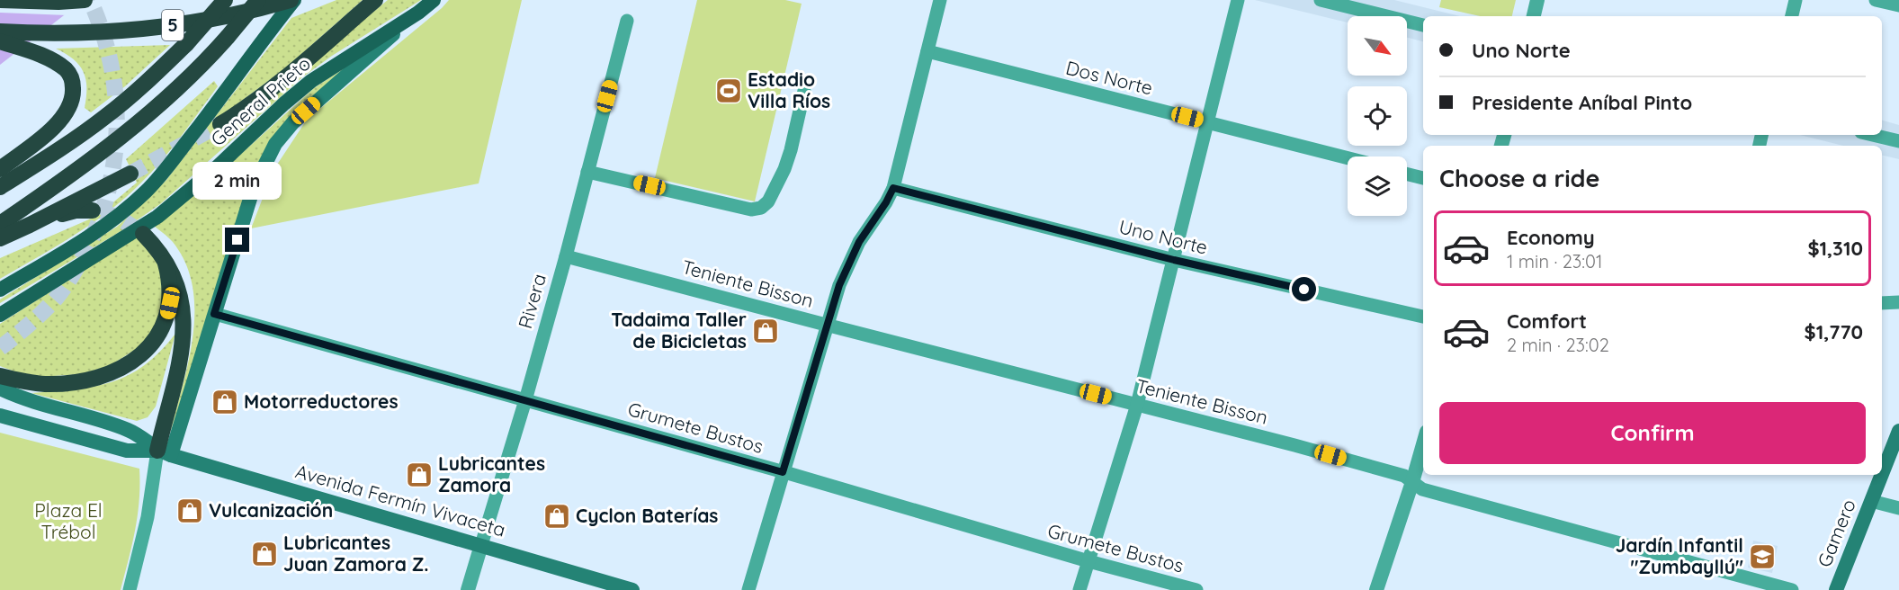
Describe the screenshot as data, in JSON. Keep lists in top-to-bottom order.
{
  "streets": {
    "highway": ["5"],
    "main road": ["General Prieto", "Avenida Fermín Vivaceta", "Gamero"],
    "street": [
      "Dos Norte",
      "Uno Norte",
      "Teniente Bisson",
      "Rivera",
      "Grumete Bustos"
    ]
  },
  "crossings": [
    ["5", "General Prieto"],
    ["Teniente Bisson", "Rivera"],
    ["Rivera", "Grumete Bustos"],
    ["Rivera", "Avenida Fermín Vivaceta"]
  ],
  "parks": ["Plaza El Trébol"],
  "places": {
    "sports": ["Estadio Villa Ríos"],
    "shop": [
      "Tadaima Taller de Bicicletas",
      "Motorreductores",
      "Lubricantes Zamora",
      "Vulcanización",
      "Cyclon Baterías",
      "Lubricantes Juan Zamora Z."
    ],
    "school or university": ["Jardín Infantil \"Zumbayllú\""]
  },
  "north": "bottom right",
  "page": {
    "banner": ["Uno Norte", "Presidente Aníbal Pinto"],
    "heading": "Choose a ride",
    "bubble": "2 min",
    "list": [
      {
        "name": "Economy",
        "note": "1 min · 23:01",
        "value": "$1,310"
      },
      {
        "name": "Comfort",
        "note": "2 min · 23:02",
        "value": "$1,770"
      }
    ],
    "buttons": "Confirm"
  }
}
